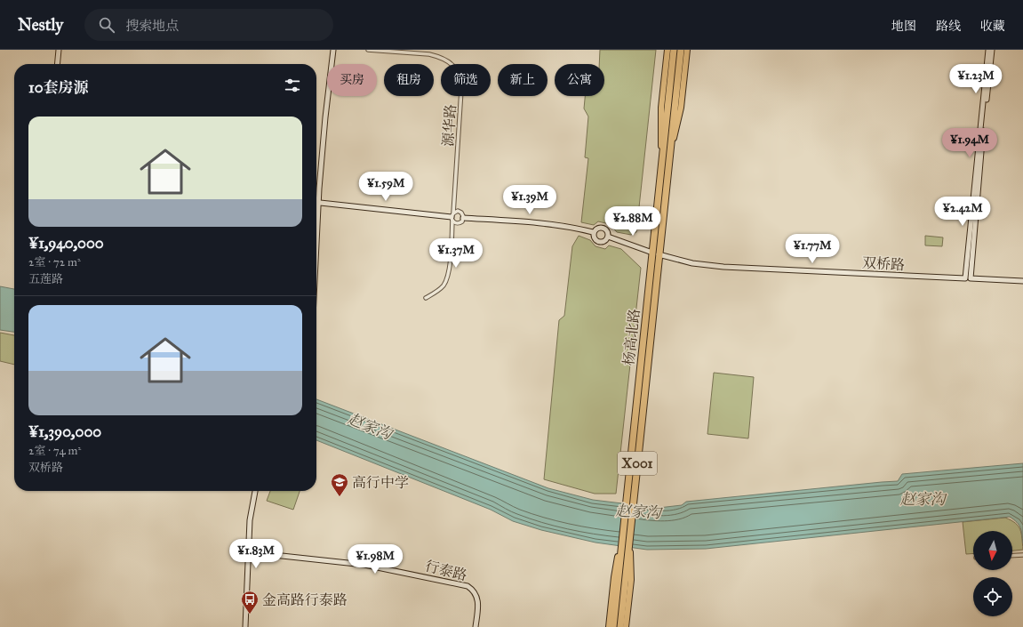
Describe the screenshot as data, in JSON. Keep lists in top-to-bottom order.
{
  "streets": {
    "highway": ["杨高北路", "X001"],
    "street": ["源华路", "双桥路", "行泰路"]
  },
  "crossings": [
    ["双桥路", "杨高北路"],
    ["杨高北路", "X001"]
  ],
  "water": ["赵家沟"],
  "places": {
    "school or university": ["高行中学"],
    "bus stop": ["金高路行泰路"]
  },
  "north": "bottom",
  "page": {
    "header": "Nestly",
    "search": "搜索地点",
    "nav": ["地图", "路线", "收藏"],
    "price": [
      "¥1.23M",
      "¥1.94M",
      "¥1.59M",
      "¥1.39M",
      "¥2.42M",
      "¥2.88M",
      "¥1.77M",
      "¥1.37M",
      "¥1.83M",
      "¥1.98M"
    ],
    "chip": [
      "买房",
      "租房",
      "筛选",
      "新上",
      "公寓"
    ],
    "heading": "10套房源",
    "list": [
      {
        "name": "¥1,940,000",
        "note": "2室 · 72 m² · 五莲路"
      },
      {
        "name": "¥1,390,000",
        "note": "2室 · 74 m² · 双桥路"
      }
    ]
  }
}
